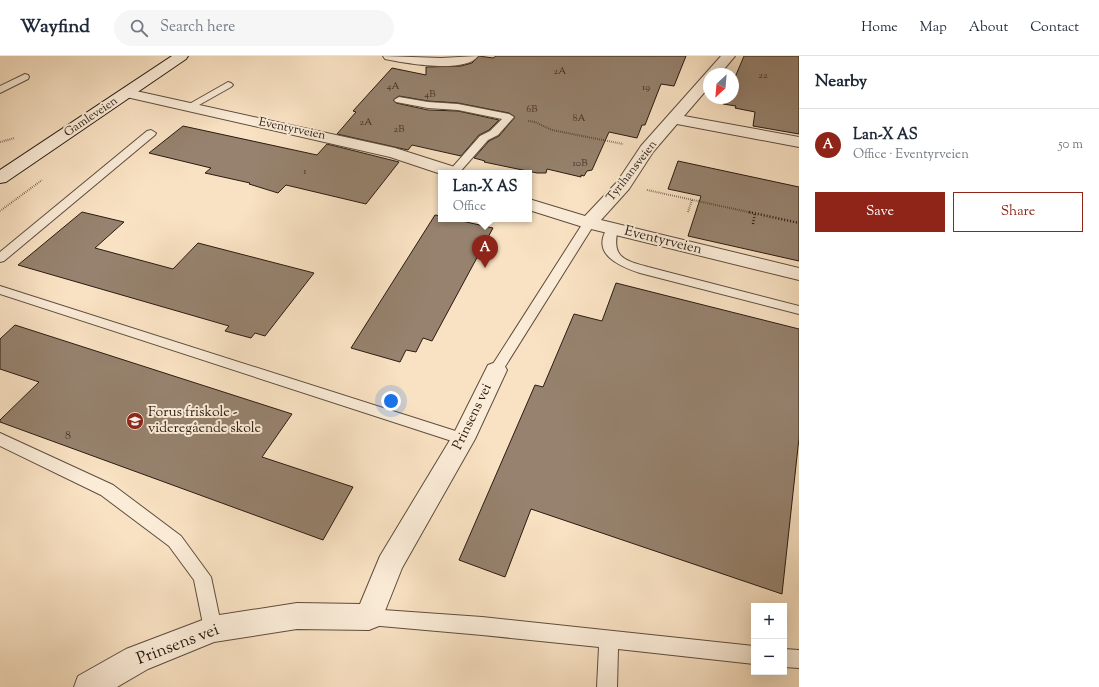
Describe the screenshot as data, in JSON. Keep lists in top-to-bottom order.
{
  "streets": {
    "street": [
      "Gamleveien",
      "Eventyrveien",
      "Tyrihansveien",
      "Prinsens vei"
    ]
  },
  "crossings": [
    ["Gamleveien", "Eventyrveien"],
    ["Eventyrveien", "Tyrihansveien"],
    ["Eventyrveien", "Prinsens vei"],
    ["Tyrihansveien", "Prinsens vei"]
  ],
  "places": {
    "school or university": ["Forus friskole - videregående skole"]
  },
  "house_numbers": [
    "2A",
    "22",
    "4A",
    "19",
    "4B",
    "6B",
    "8A",
    "2A",
    "2B",
    "10B",
    "1",
    "8"
  ],
  "north": "bottom left",
  "page": {
    "header": "Wayfind",
    "search": "Search here",
    "nav": [
      "Home",
      "Map",
      "About",
      "Contact"
    ],
    "heading": "Nearby",
    "list": [
      {
        "mark": "A",
        "name": "Lan-X AS",
        "note": "Office · Eventyrveien",
        "value": "50 m"
      }
    ],
    "popup": ["Lan-X AS", "Office"],
    "buttons": ["Save", "Share"],
    "pins": "A",
    "map_buttons": ["+", "−"]
  }
}
